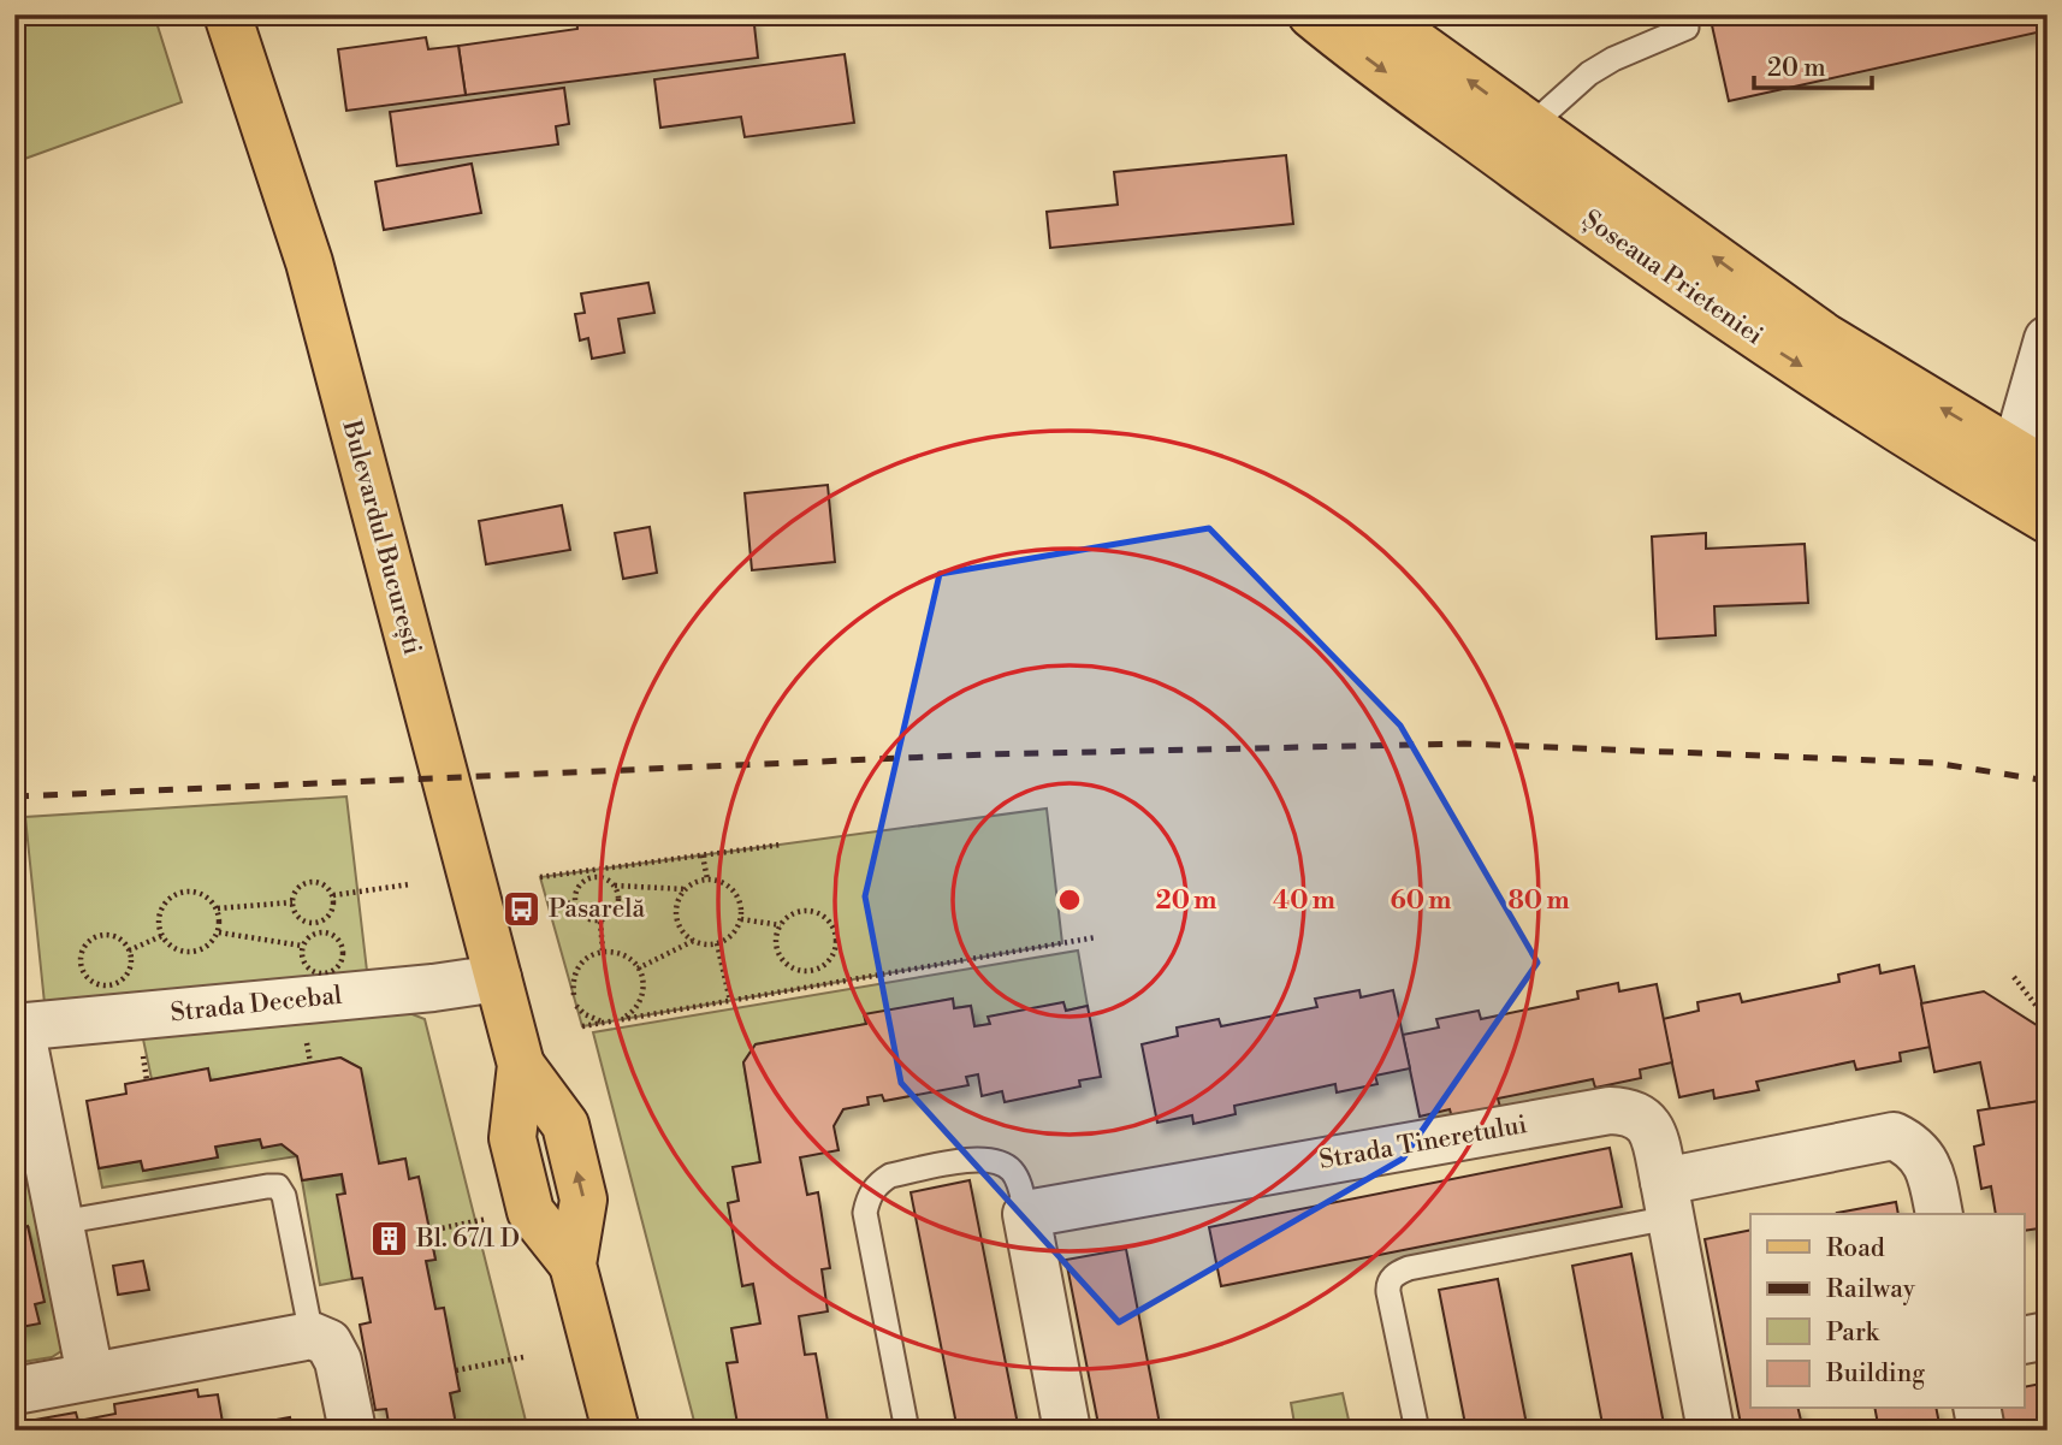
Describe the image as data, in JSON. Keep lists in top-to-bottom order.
{
  "streets": {
    "main road": ["Șoseaua Prieteniei", "Bulevardul București"],
    "street": ["Strada Decebal", "Strada Tineretului"]
  },
  "crossings": [
    ["Bulevardul București", "Strada Decebal"]
  ],
  "places": {
    "bus stop": ["Pasarelă"],
    "building": ["Bl. 67/1 D"]
  },
  "legend": [
    "Road",
    "Railway",
    "Park",
    "Building"
  ],
  "scale_bar": "20 m",
  "rings": [
    "20 m",
    "40 m",
    "60 m",
    "80 m"
  ]
}
